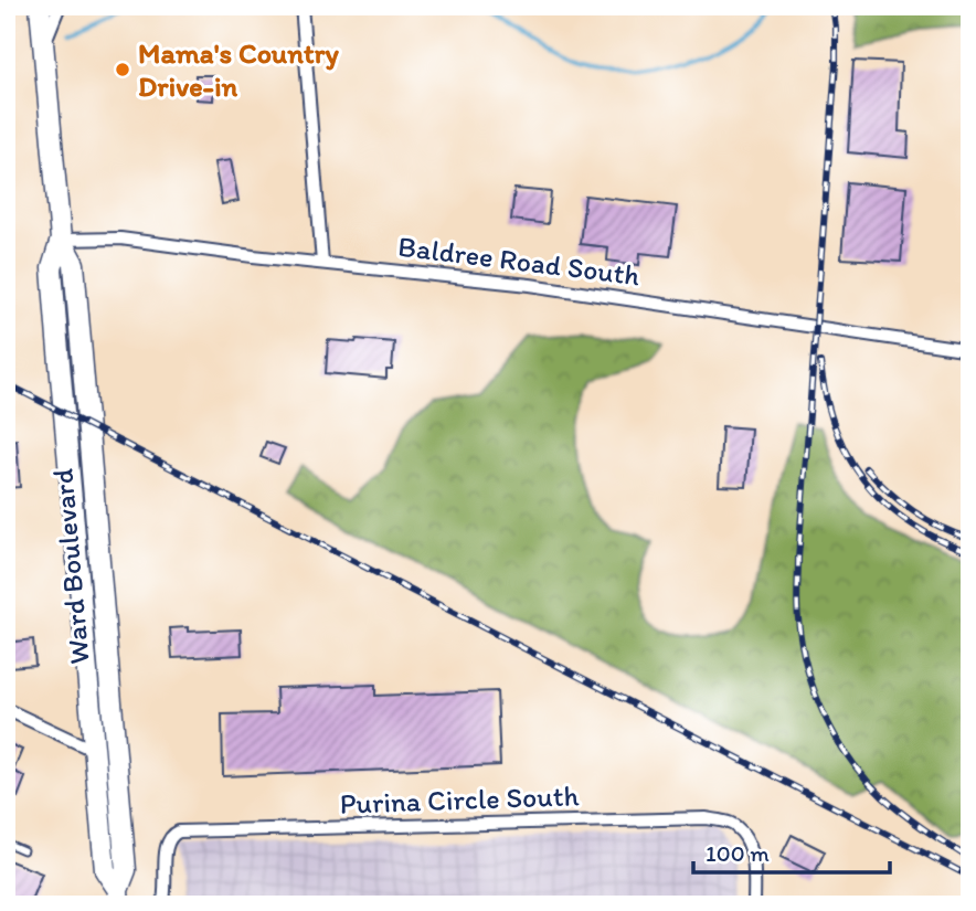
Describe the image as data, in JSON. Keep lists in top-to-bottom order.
{
  "streets": {
    "highway": ["Ward Boulevard"],
    "street": ["Baldree Road South", "Purina Circle South"]
  },
  "crossings": [
    ["Baldree Road South", "Ward Boulevard"]
  ],
  "places": ["Mama's Country Drive-in"],
  "scale_bar": "100 m"
}
